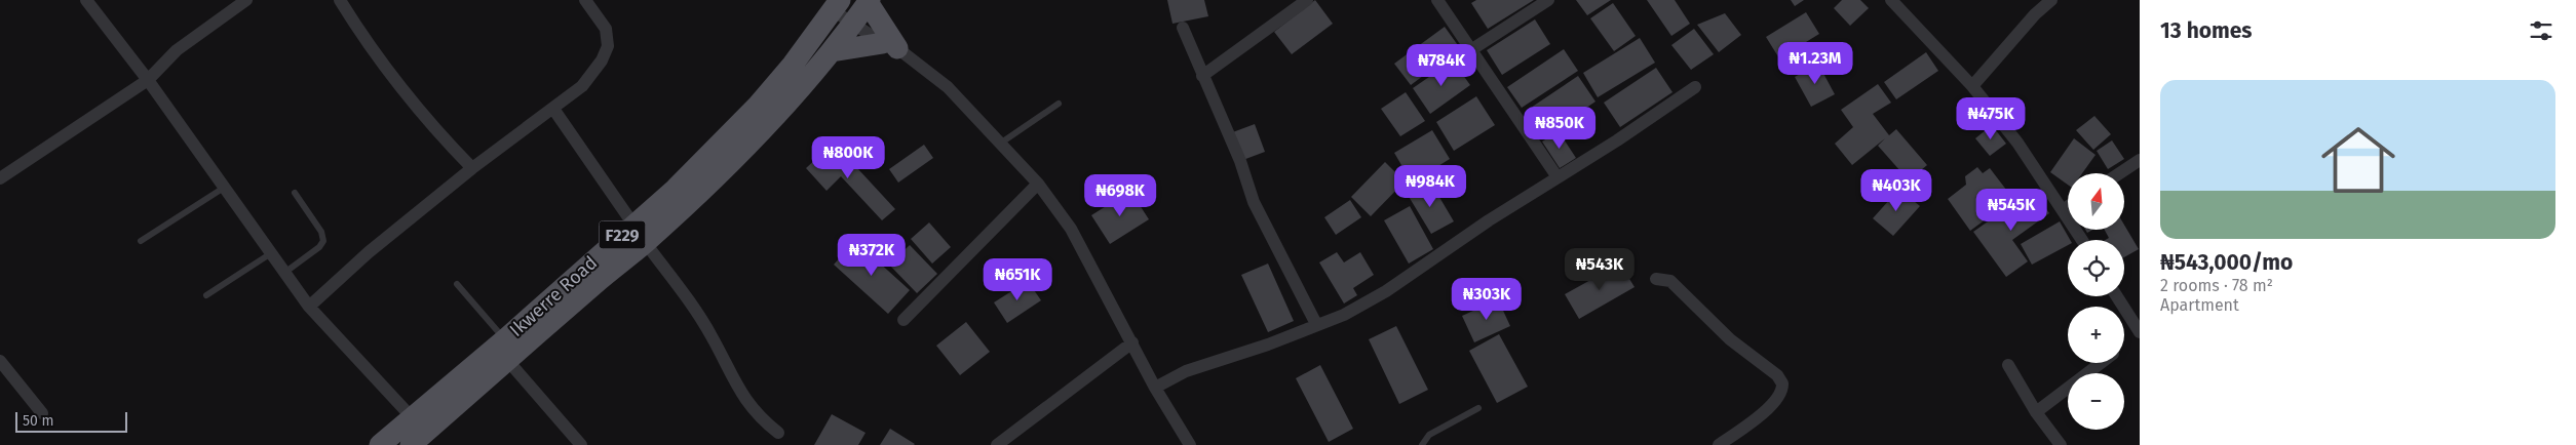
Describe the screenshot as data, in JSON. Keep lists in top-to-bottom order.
{
  "streets": {
    "main road": ["F229", "Ikwerre Road"]
  },
  "scale_bar": "50 m",
  "north": "top",
  "page": {
    "heading": "13 homes",
    "price": [
      "₦1.23M",
      "₦784K",
      "₦475K",
      "₦850K",
      "₦800K",
      "₦984K",
      "₦403K",
      "₦698K",
      "₦545K",
      "₦372K",
      "₦543K",
      "₦651K",
      "₦303K"
    ],
    "list": [
      {
        "name": "₦543,000/mo",
        "note": "2 rooms · 78 m² · Apartment"
      }
    ],
    "map_buttons": ["+", "−"],
    "scale": "50 m"
  }
}
